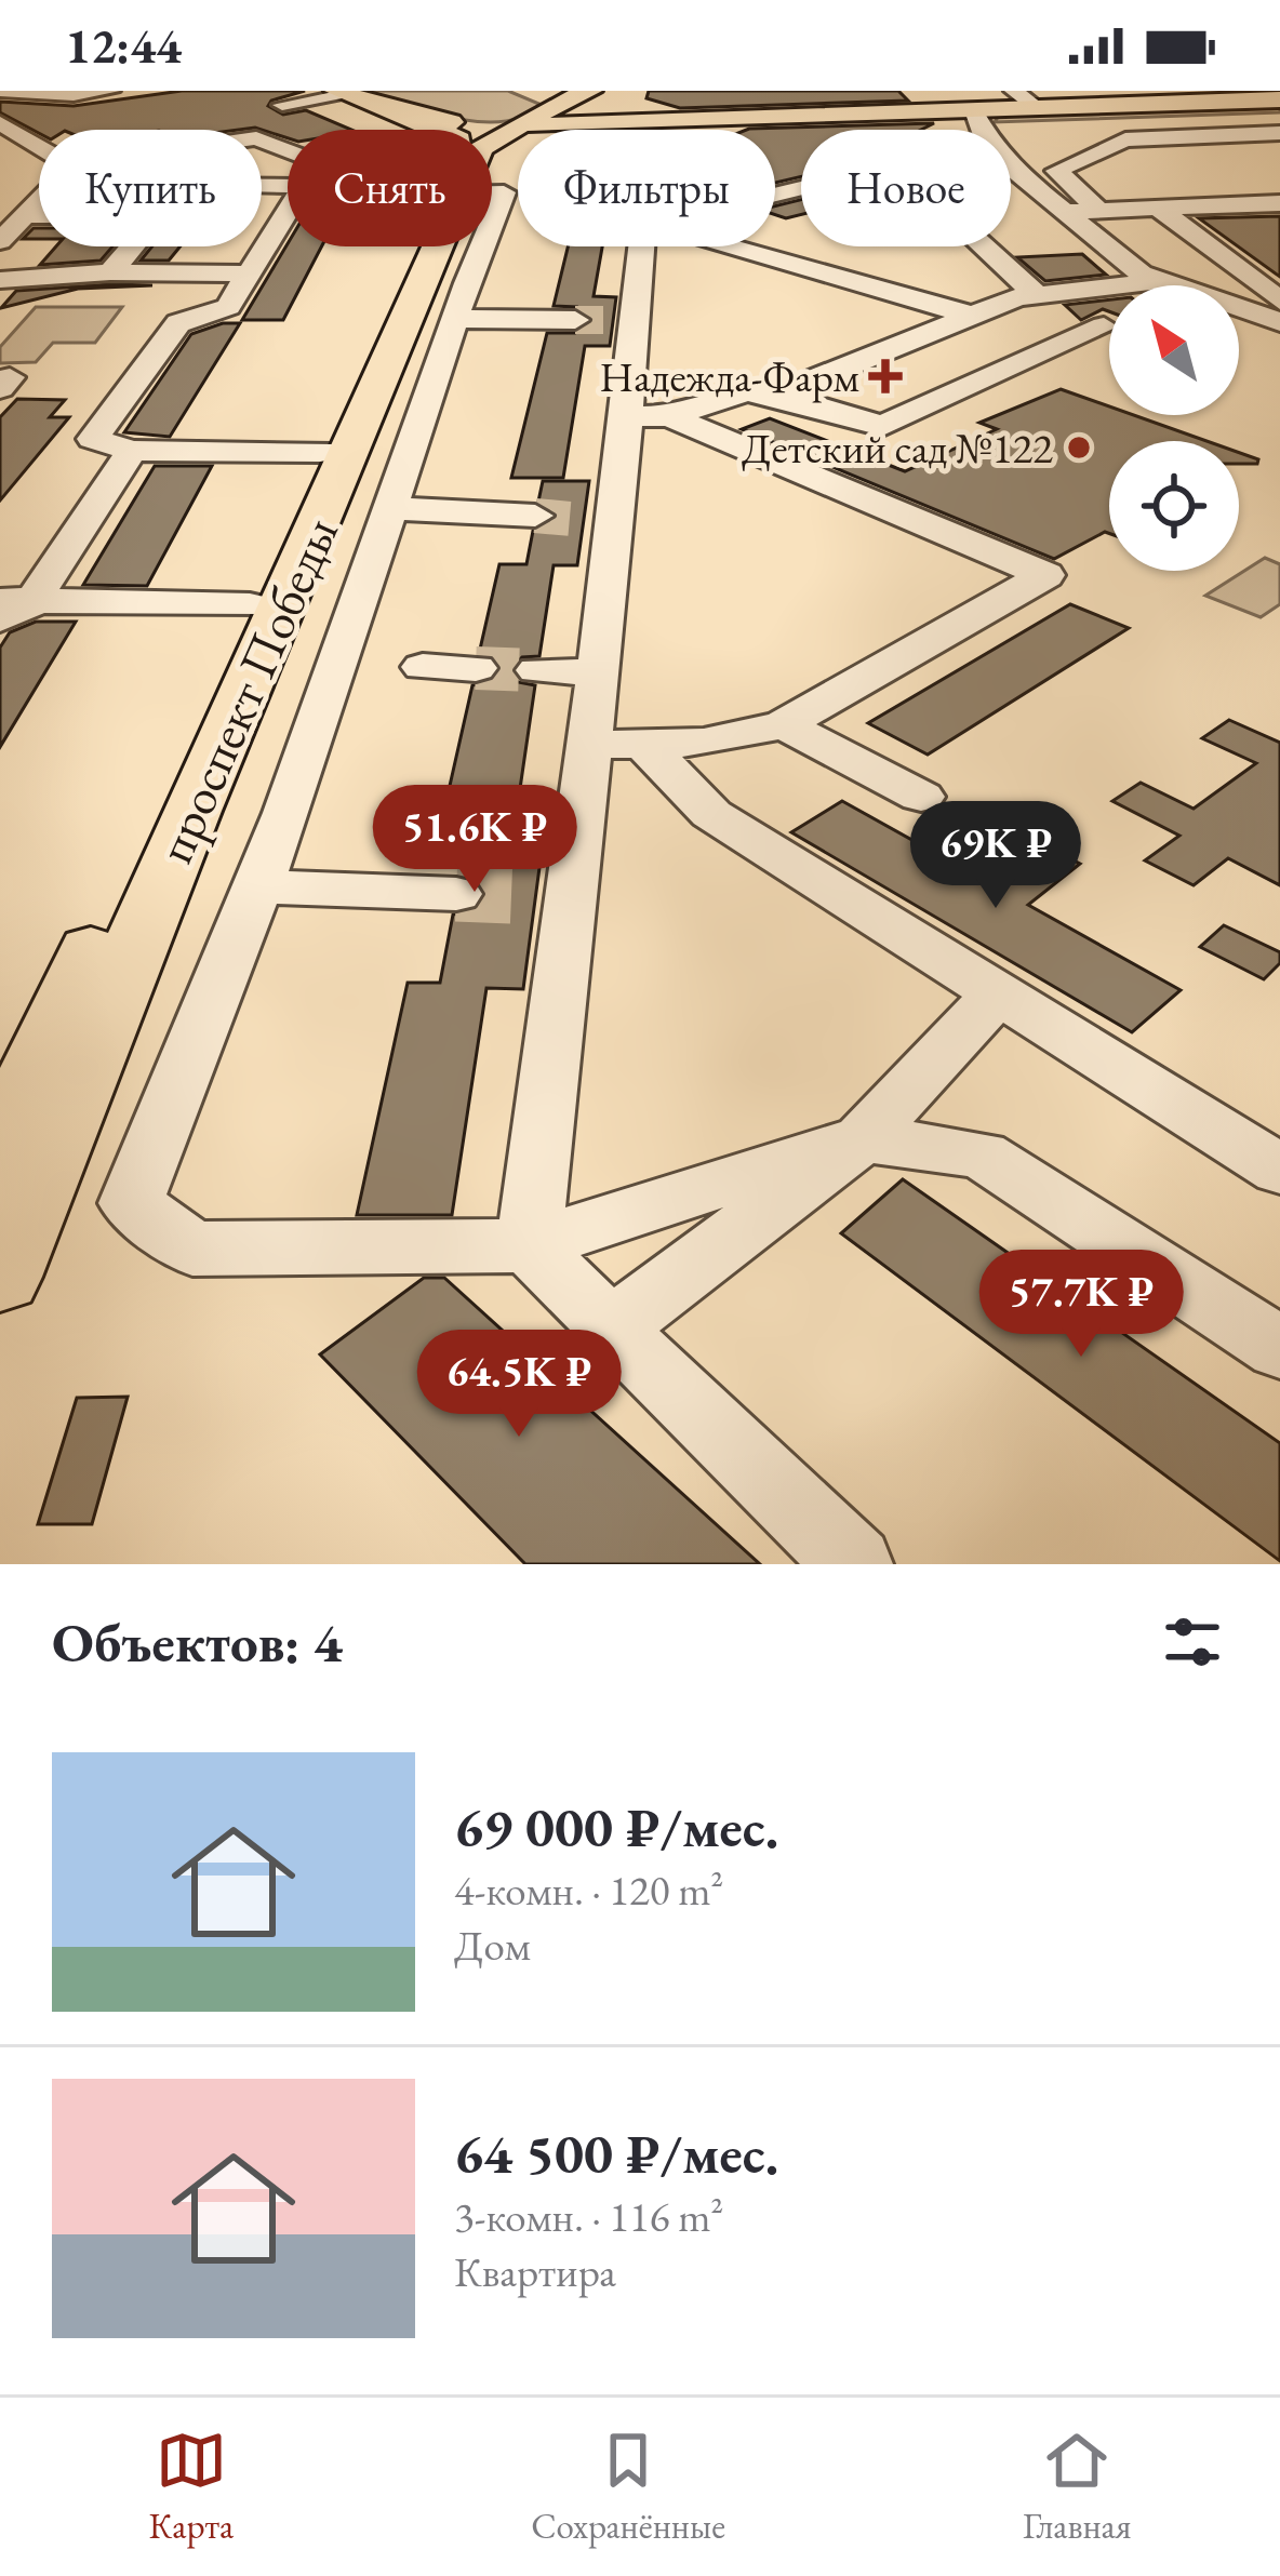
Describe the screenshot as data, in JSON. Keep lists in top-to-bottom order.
{
  "streets": {
    "main road": ["проспект Победы"]
  },
  "places": {
    "health": ["Надежда-Фарм"],
    "other": ["Детский сад №122"]
  },
  "north": "top left",
  "page": {
    "status": "12:44",
    "chip": [
      "Купить",
      "Снять",
      "Фильтры",
      "Новое"
    ],
    "price": [
      "51.6K ₽",
      "69K ₽",
      "57.7K ₽",
      "64.5K ₽"
    ],
    "heading": "Объектов: 4",
    "list": [
      {
        "name": "69 000 ₽/мес.",
        "note": "4-комн. · 120 m² · Дом"
      },
      {
        "name": "64 500 ₽/мес.",
        "note": "3-комн. · 116 m² · Квартира"
      }
    ],
    "tabs": ["Карта", "Сохранённые", "Главная"]
  }
}
